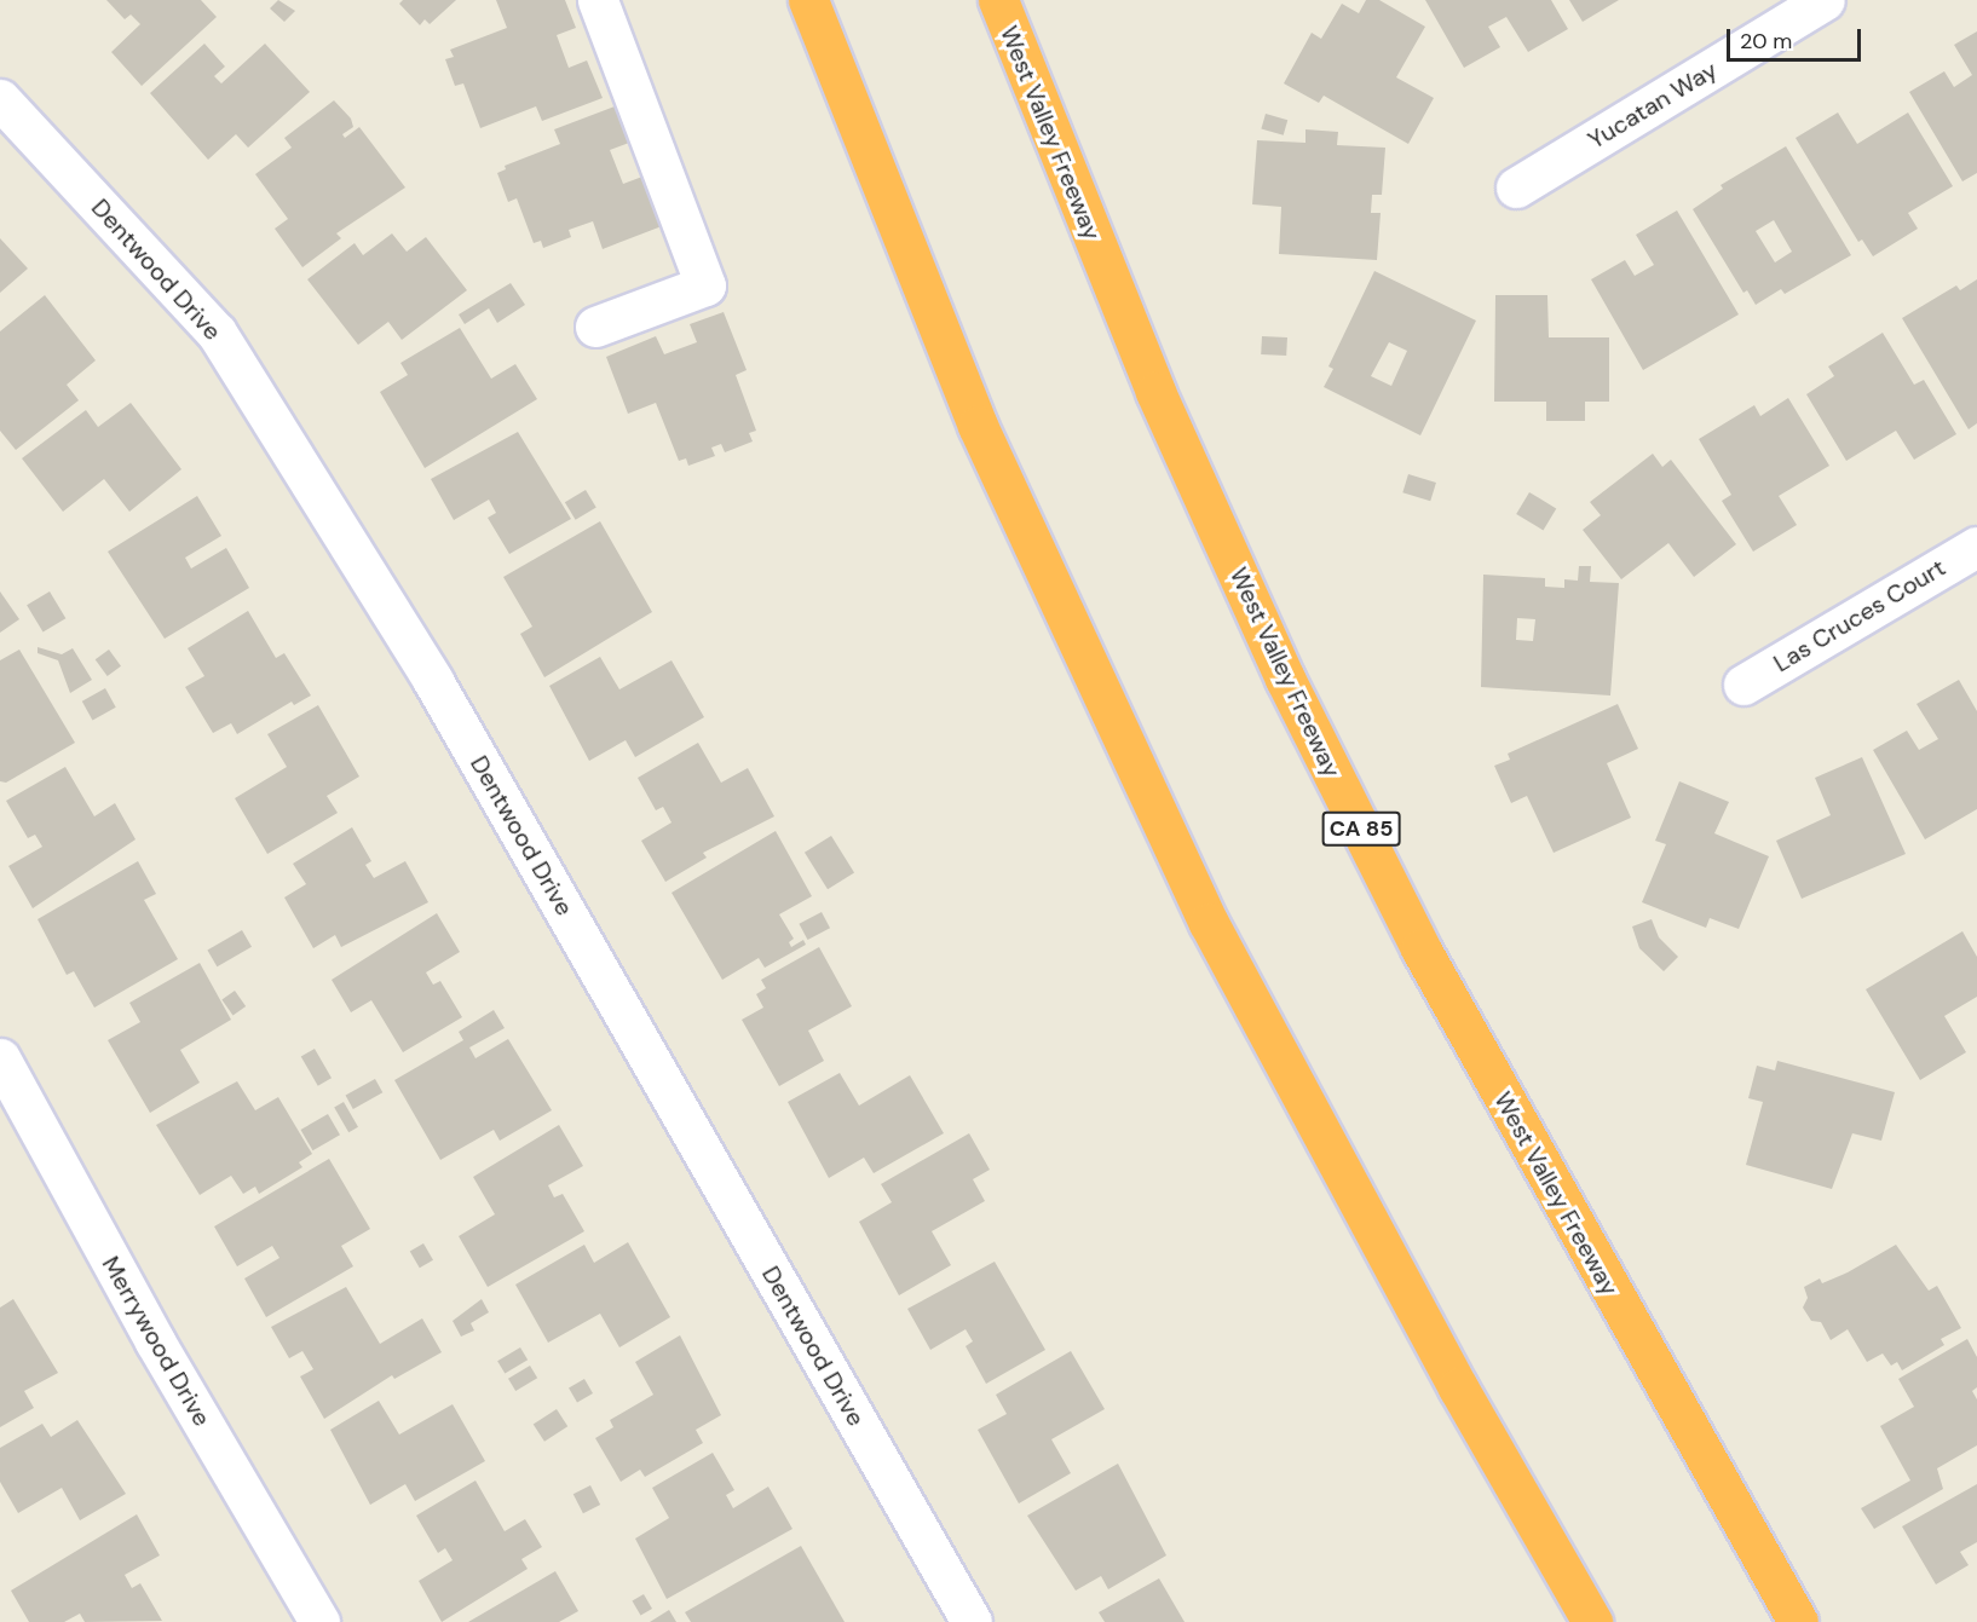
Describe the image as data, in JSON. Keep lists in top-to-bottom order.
{
  "streets": {
    "highway": ["West Valley Freeway", "CA 85"],
    "street": [
      "Yucatan Way",
      "Dentwood Drive",
      "Las Cruces Court",
      "Merrywood Drive"
    ]
  },
  "scale_bar": "20 m"
}
